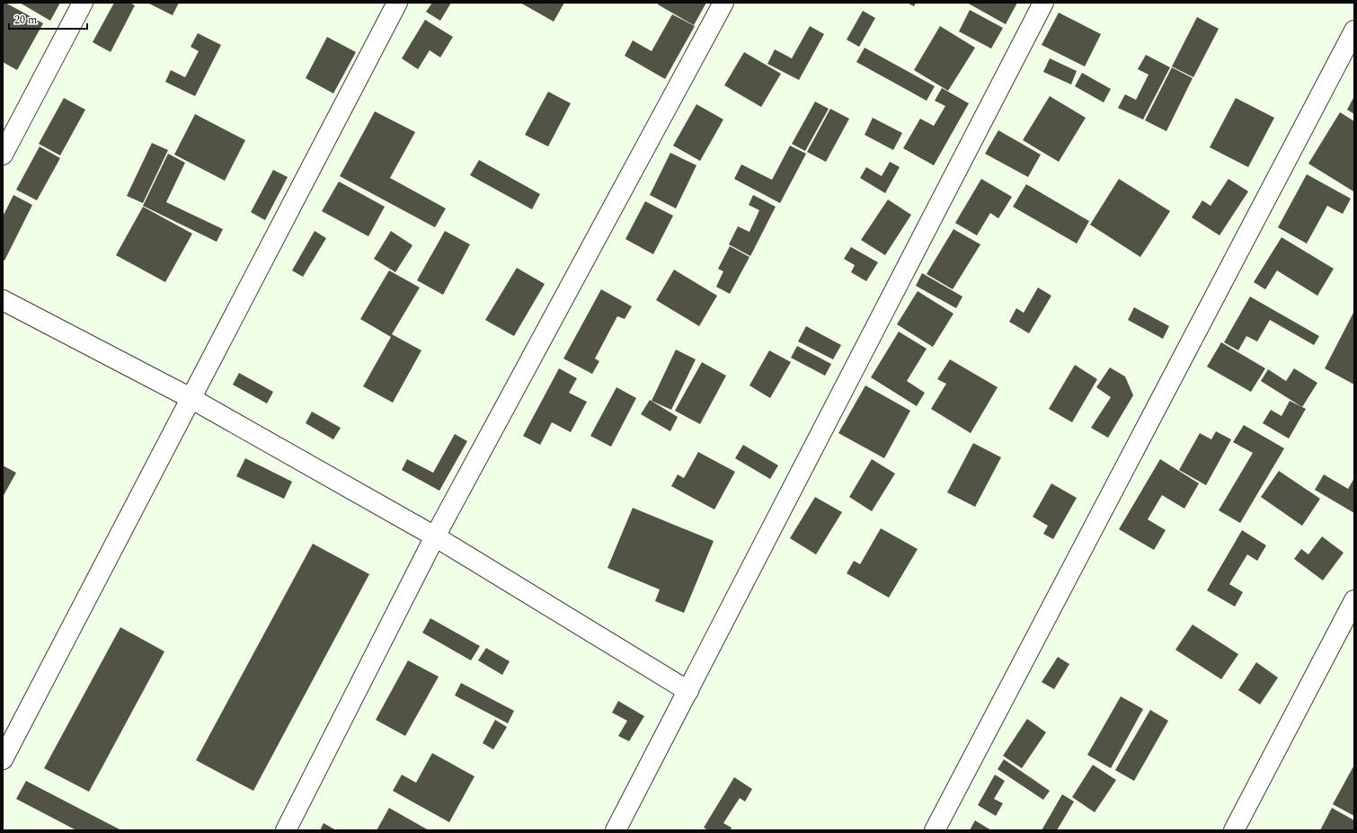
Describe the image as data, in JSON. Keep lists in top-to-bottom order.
{
  "scale_bar": "20 m"
}
